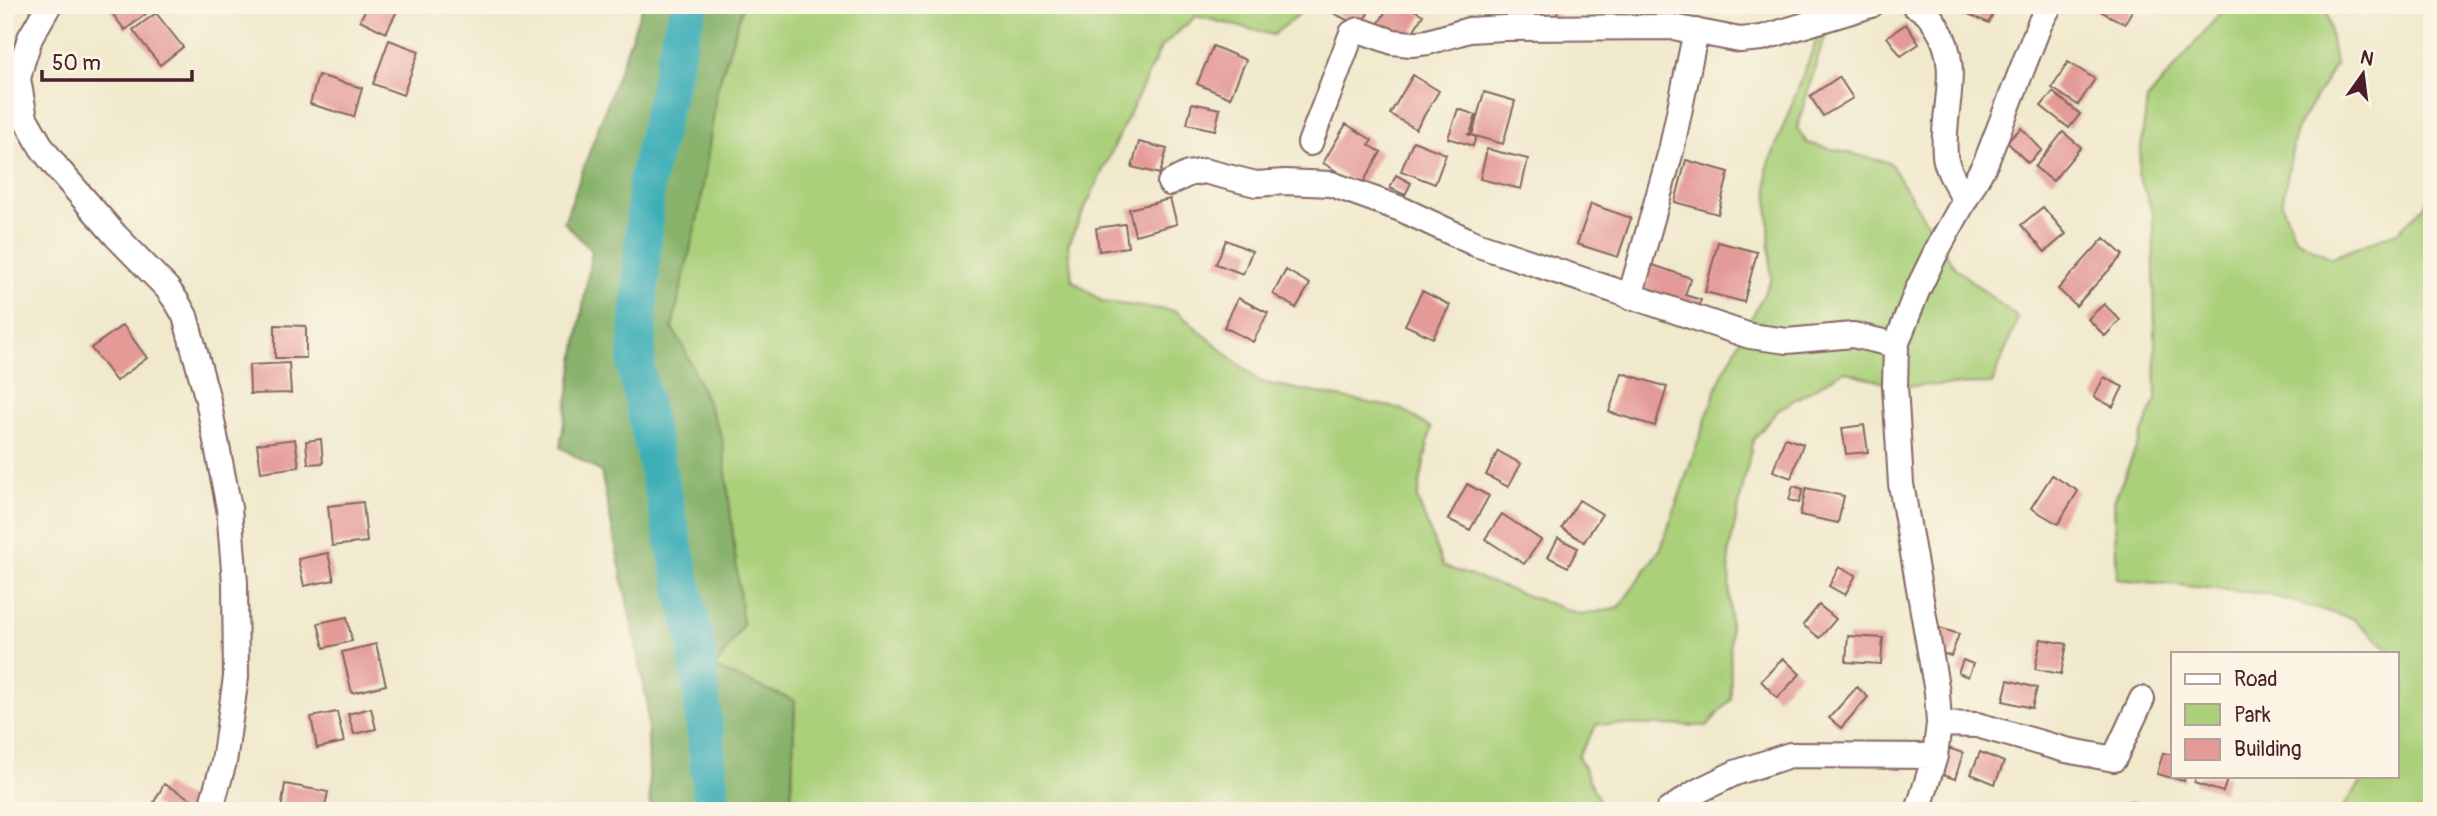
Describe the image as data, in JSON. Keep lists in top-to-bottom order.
{
  "legend": ["Road", "Park", "Building"],
  "scale_bar": "50 m",
  "north": "top"
}
